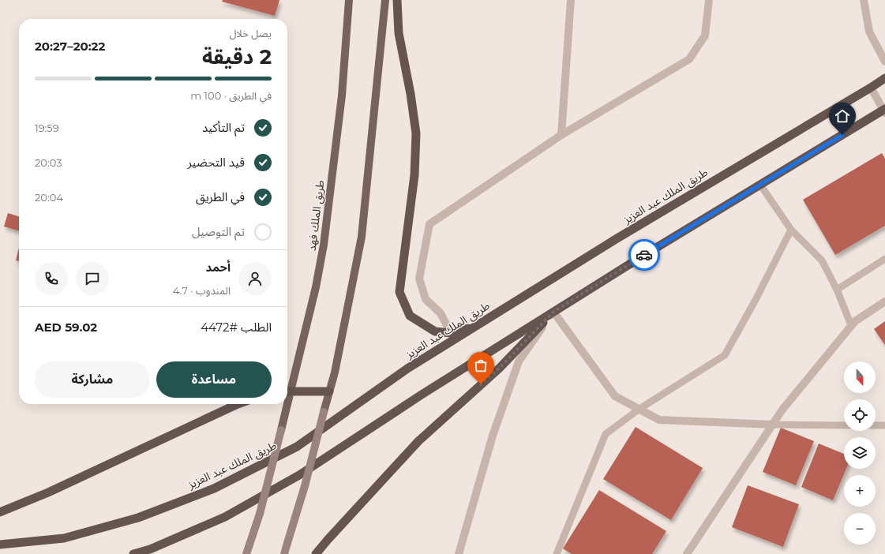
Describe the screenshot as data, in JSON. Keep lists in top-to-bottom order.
{
  "streets": {
    "highway": ["طريق الملك عبد العزيز"],
    "main road": ["طريق الملك فهد"]
  },
  "north": "bottom",
  "page": {
    "heading": ["2 دقيقة", "يصل خلال", "20:22–20:27"],
    "panel": [
      "أحمد",
      "المندوب · 4.7",
      "الطلب #4472",
      "AED 59.02"
    ],
    "bar": "في الطريق · 100 m",
    "list": [
      ["تم التأكيد", "19:59"],
      ["قيد التحضير", "20:03"],
      ["في الطريق", "20:04"],
      "تم التوصيل"
    ],
    "buttons": ["مساعدة", "مشاركة"],
    "map_buttons": ["+", "−"]
  }
}
